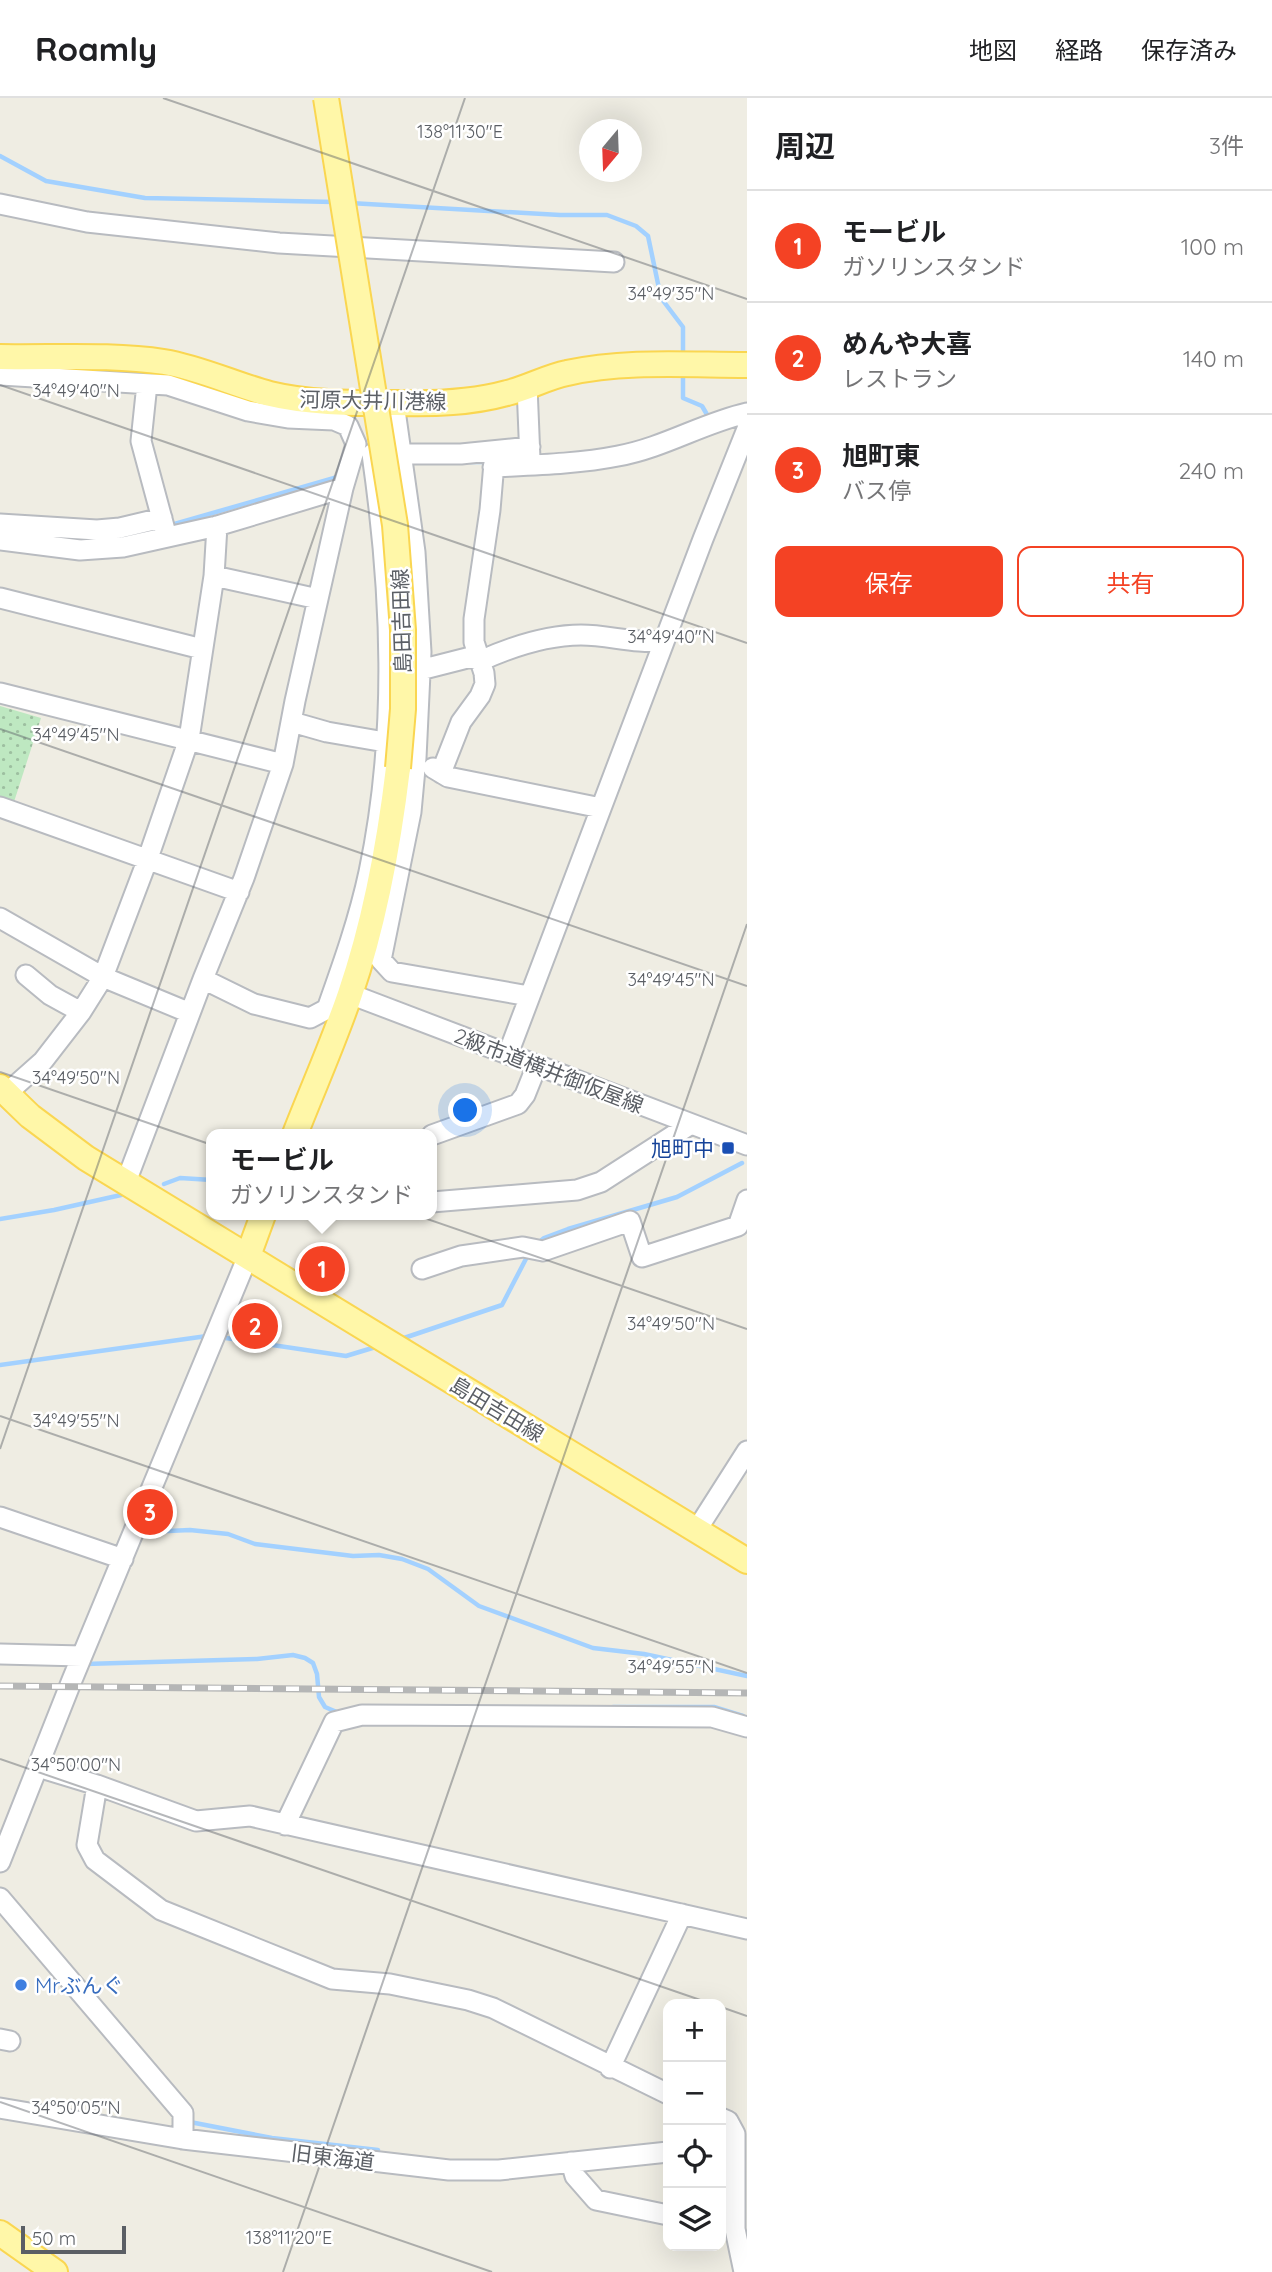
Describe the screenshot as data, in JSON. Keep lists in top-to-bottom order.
{
  "streets": {
    "main road": ["河原大井川港線", "島田吉田線"],
    "street": ["2級市道横井御仮屋線", "旧東海道"]
  },
  "crossings": [
    ["島田吉田線", "2級市道横井御仮屋線"]
  ],
  "places": {
    "transit": ["旭町中"],
    "other": ["Mrぶんぐ"]
  },
  "scale_bar": "50 m",
  "north": "bottom",
  "page": {
    "header": "Roamly",
    "nav": ["地図", "経路", "保存済み"],
    "heading": ["周辺", "3件"],
    "list": [
      {
        "mark": "1",
        "name": "モービル",
        "note": "ガソリンスタンド",
        "value": "100 m"
      },
      {
        "mark": "2",
        "name": "めんや大喜",
        "note": "レストラン",
        "value": "140 m"
      },
      {
        "mark": "3",
        "name": "旭町東",
        "note": "バス停",
        "value": "240 m"
      }
    ],
    "buttons": ["保存", "共有"],
    "popup": ["モービル", "ガソリンスタンド"],
    "pins": ["1", "2", "3"],
    "map_buttons": ["+", "−"],
    "scale": "50 m"
  },
  "coordinates": [
    "138°11'30\"E",
    "34°49'35\"N",
    "34°49'40\"N",
    "34°49'45\"N",
    "34°49'50\"N",
    "34°49'55\"N",
    "34°50'00\"N",
    "34°50'05\"N",
    "138°11'20\"E"
  ]
}
